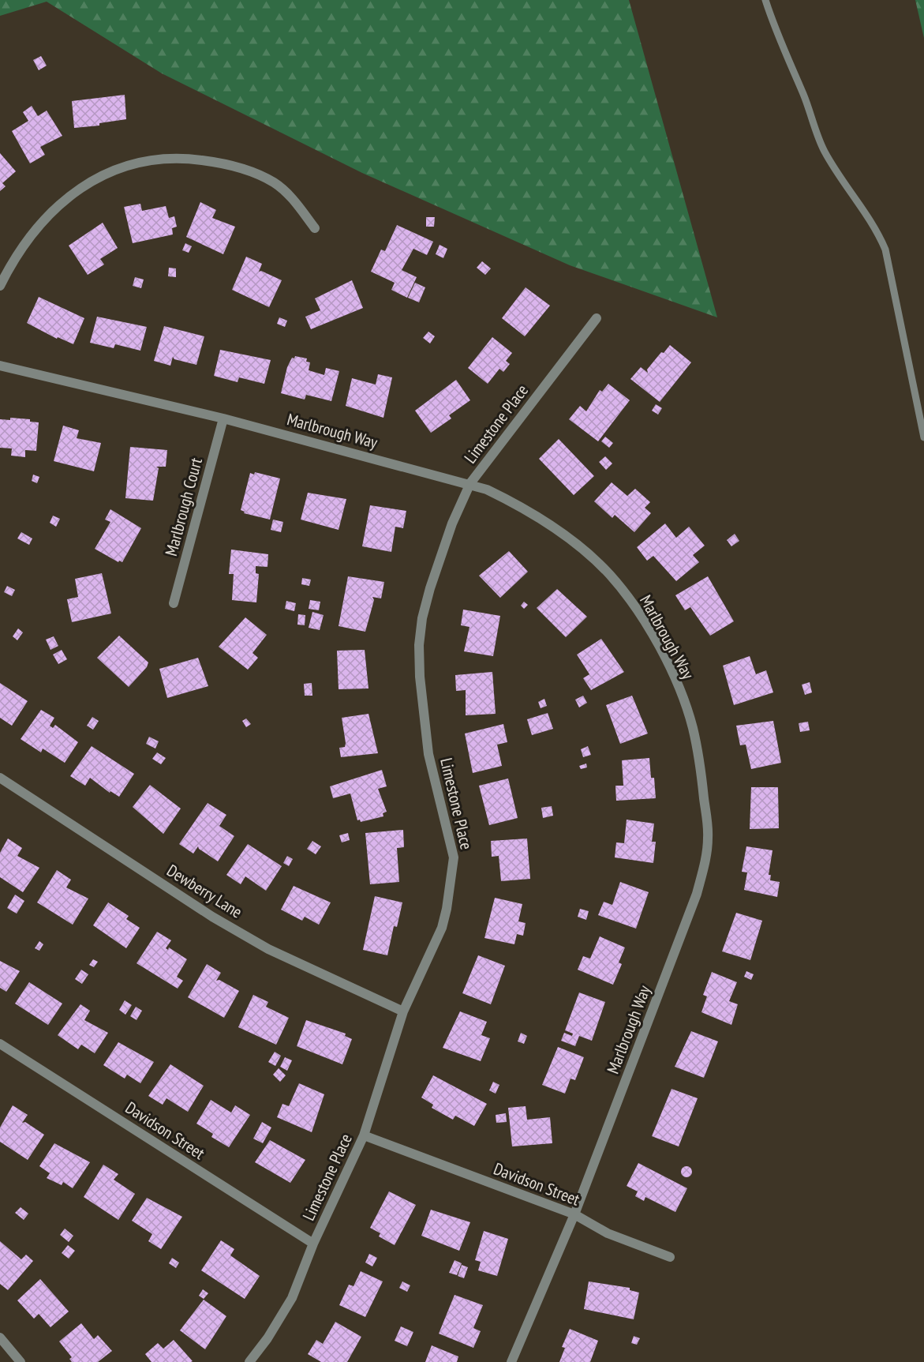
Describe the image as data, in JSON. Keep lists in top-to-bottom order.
{
  "streets": {
    "street": [
      "Limestone Place",
      "Marlbrough Way",
      "Marlbrough Court",
      "Dewberry Lane",
      "Davidson Street"
    ]
  },
  "crossings": [
    ["Limestone Place", "Marlbrough Way"],
    ["Limestone Place", "Dewberry Lane"],
    ["Limestone Place", "Davidson Street"],
    ["Marlbrough Way", "Marlbrough Court"],
    ["Marlbrough Way", "Davidson Street"]
  ]
}
